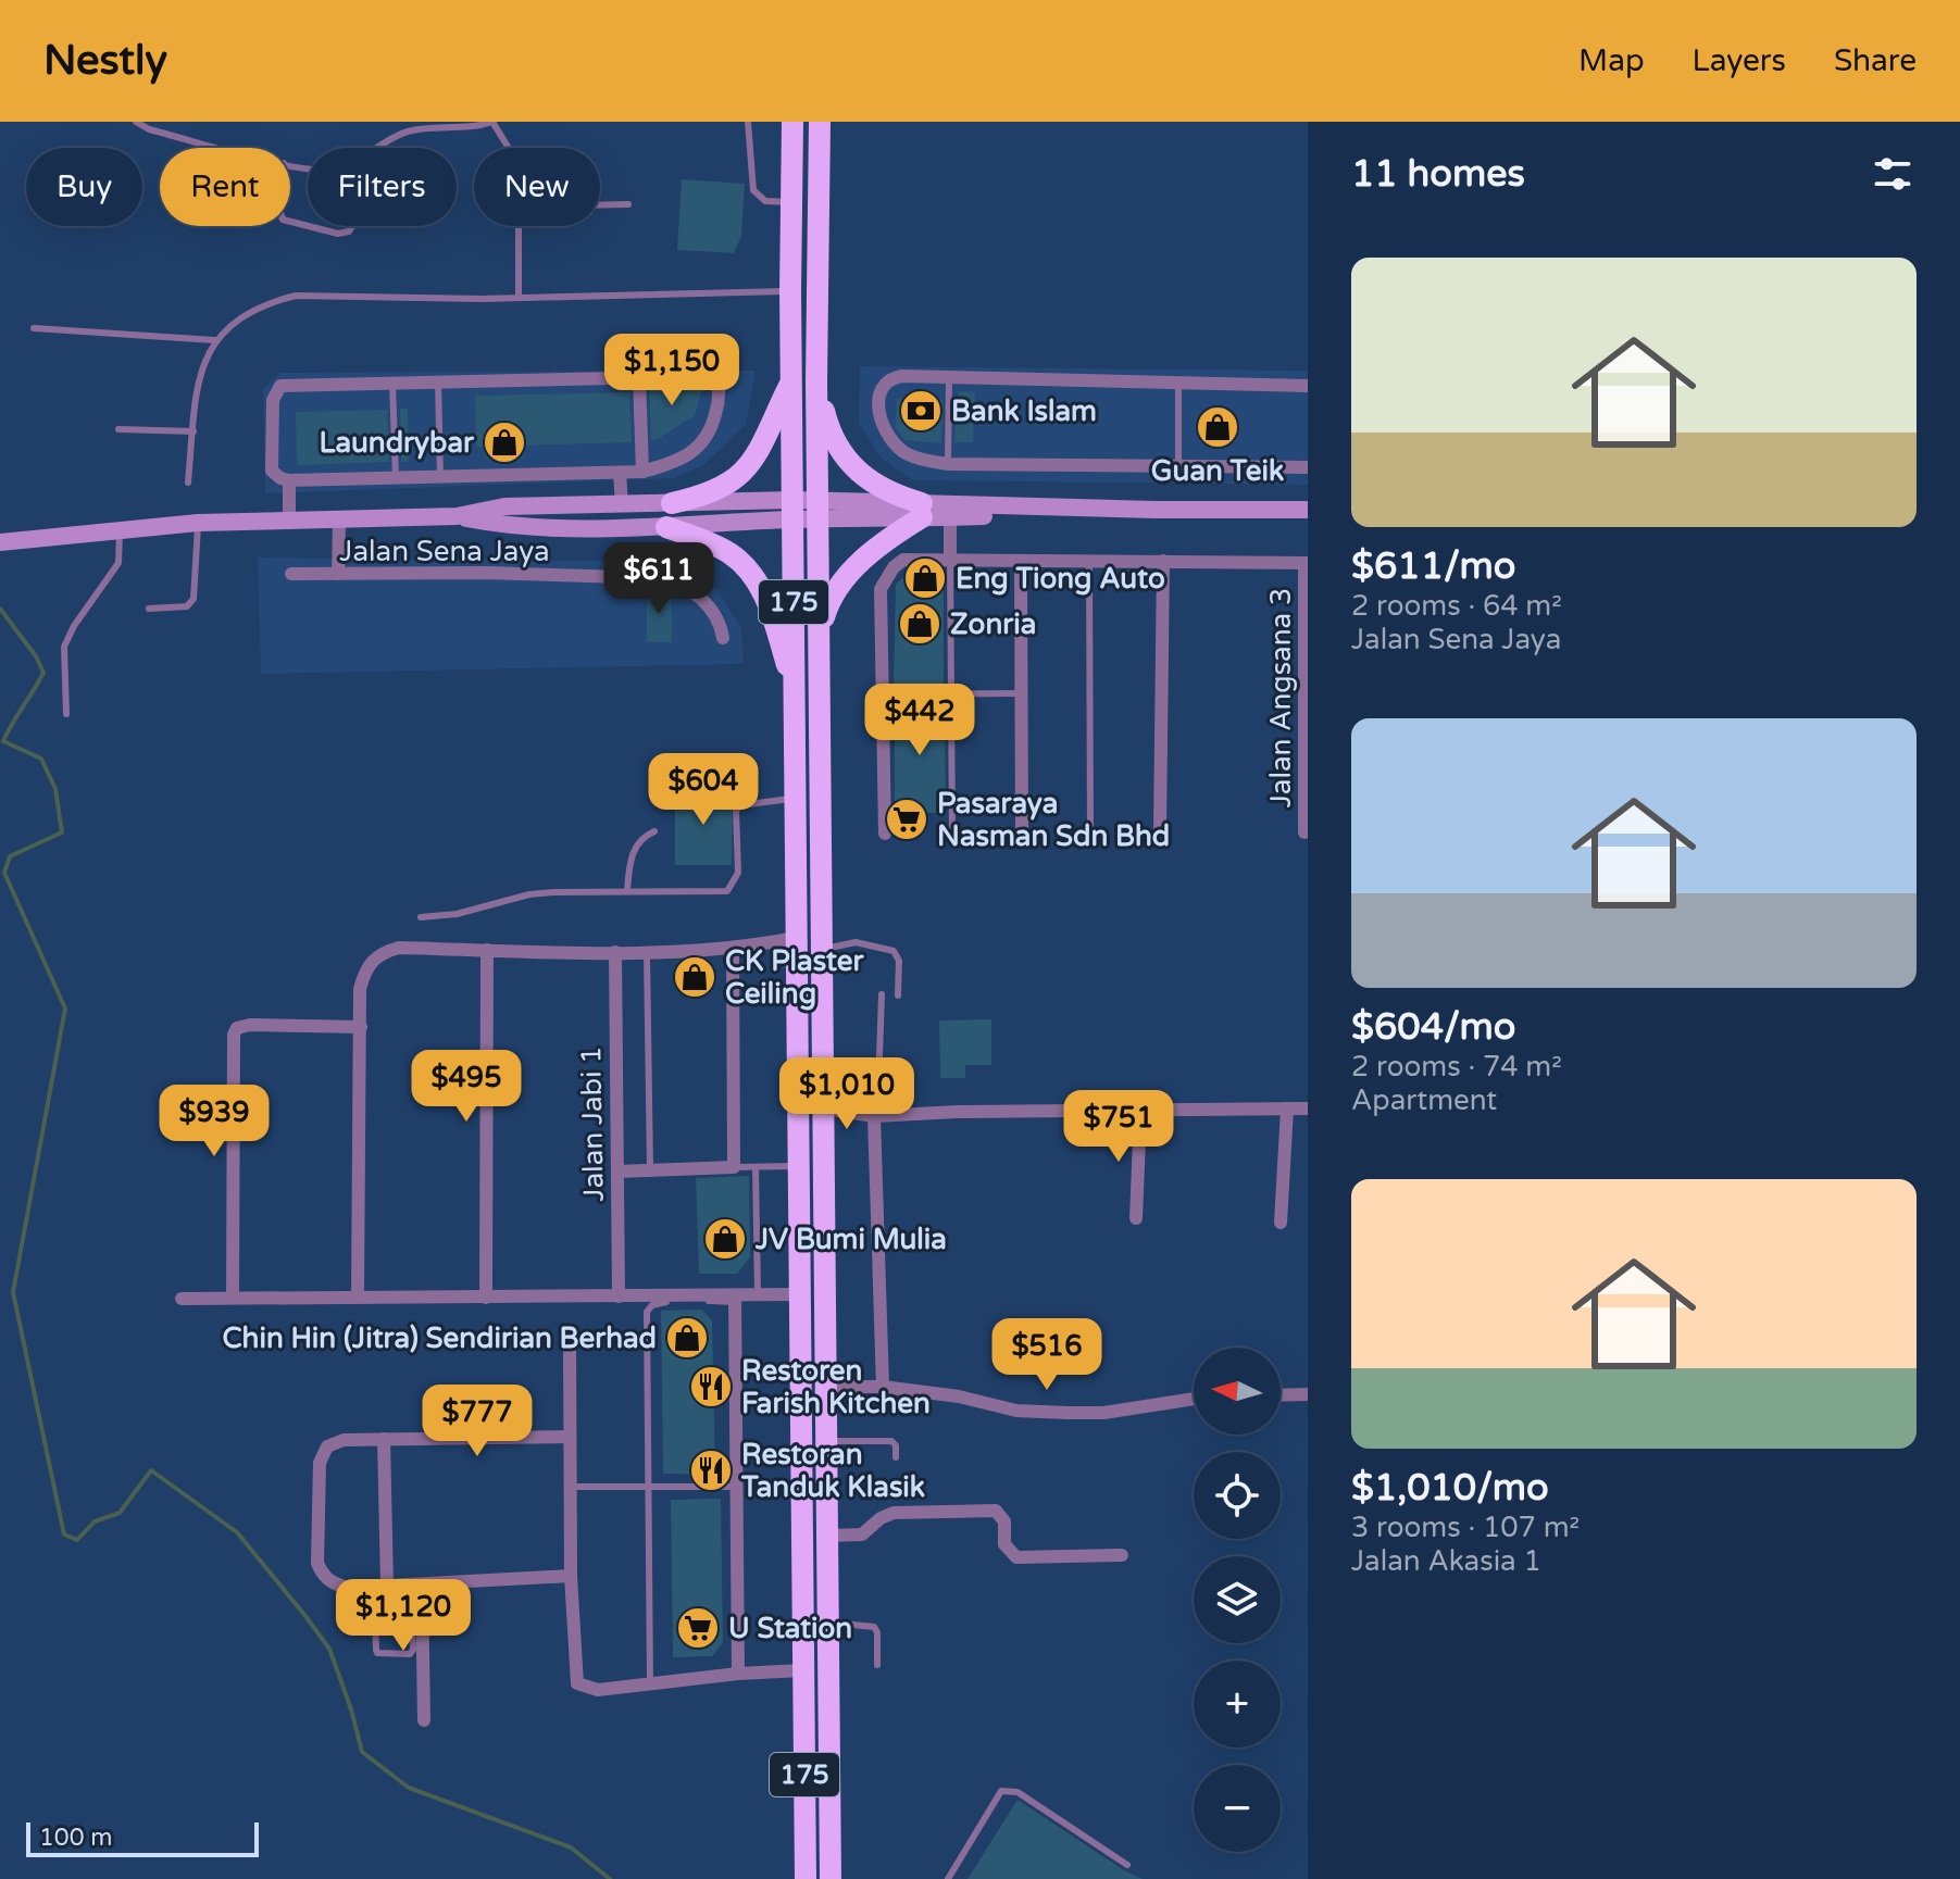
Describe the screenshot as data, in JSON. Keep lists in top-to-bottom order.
{
  "streets": {
    "highway": ["175"],
    "street": ["Jalan Sena Jaya", "Jalan Angsana 3", "Jalan Jabi 1"]
  },
  "places": {
    "bank": ["Bank Islam"],
    "shop": [
      "Guan Teik",
      "Laundrybar",
      "Eng Tiong Auto",
      "Zonria",
      "CK Plaster Ceiling",
      "JV Bumi Mulia",
      "Chin Hin (Jitra) Sendirian Berhad"
    ],
    "supermarket": ["Pasaraya Nasman Sdn Bhd", "U Station"],
    "restaurant": ["Restoren Farish Kitchen", "Restoran Tanduk Klasik"]
  },
  "scale_bar": "100 m",
  "north": "left",
  "page": {
    "header": "Nestly",
    "nav": ["Map", "Layers", "Share"],
    "heading": "11 homes",
    "chip": [
      "Buy",
      "Rent",
      "Filters",
      "New"
    ],
    "list": [
      {
        "name": "$611/mo",
        "note": "2 rooms · 64 m² · Jalan Sena Jaya"
      },
      {
        "name": "$604/mo",
        "note": "2 rooms · 74 m² · Apartment"
      },
      {
        "name": "$1,010/mo",
        "note": "3 rooms · 107 m² · Jalan Akasia 1"
      }
    ],
    "price": [
      "$1,150",
      "$611",
      "$442",
      "$604",
      "$495",
      "$1,010",
      "$939",
      "$751",
      "$516",
      "$777",
      "$1,120"
    ],
    "map_buttons": ["+", "−"],
    "scale": "100 m"
  }
}
